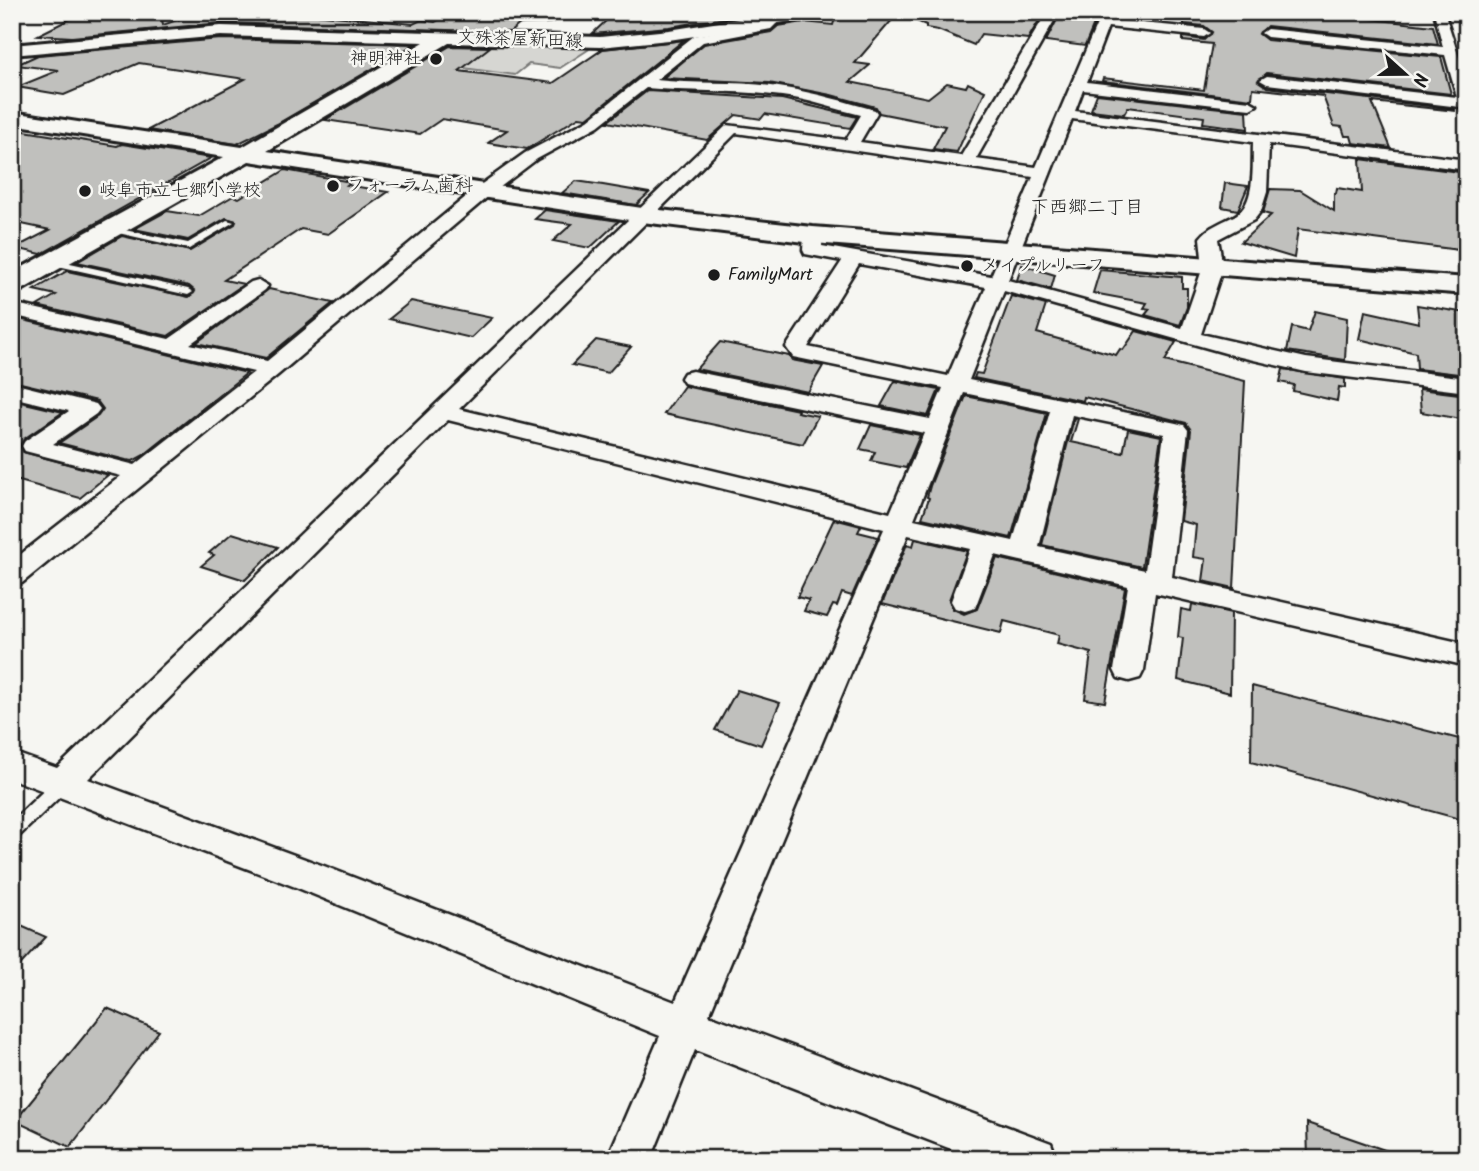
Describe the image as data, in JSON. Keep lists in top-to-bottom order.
{
  "streets": {
    "street": ["文殊茶屋新田線"]
  },
  "districts": ["下西郷二丁目"],
  "places": [
    "神明神社",
    "フォーラム歯科",
    "岐阜市立七郷小学校",
    "メイプルリーフ",
    "FamilyMart"
  ],
  "north": "right"
}
